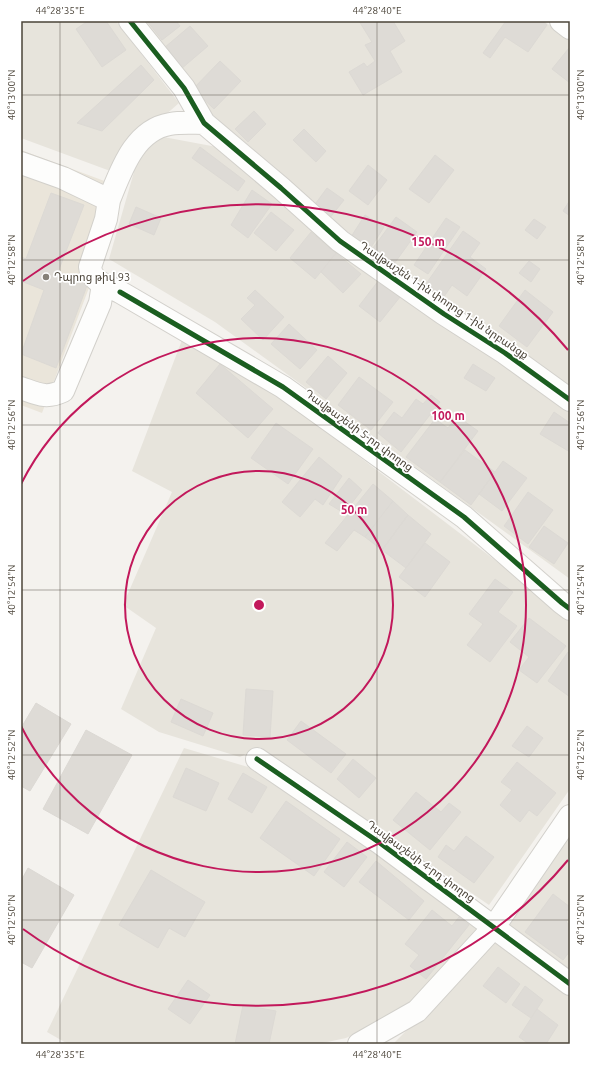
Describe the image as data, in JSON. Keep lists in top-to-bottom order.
{
  "streets": {
    "street": ["Դավթաշեն 1-ին փողոց 1-ին նրբանցք", "Դավթաշենի 5-րդ փողոց", "Դավթաշենի 4-րդ փողոց"]
  },
  "crossings": [
    ["Դավթաշեն 1-ին փողոց 1-ին նրբանցք", "Դավթաշենի 5-րդ փողոց"]
  ],
  "places": ["Դպրոց թիվ 93"],
  "coordinates": [
    "44°28'35\"E",
    "44°28'40\"E",
    "40°13'00\"N",
    "40°12'58\"N",
    "40°12'56\"N",
    "40°12'54\"N",
    "40°12'52\"N",
    "40°12'50\"N"
  ],
  "rings": ["150 m", "100 m", "50 m"]
}
